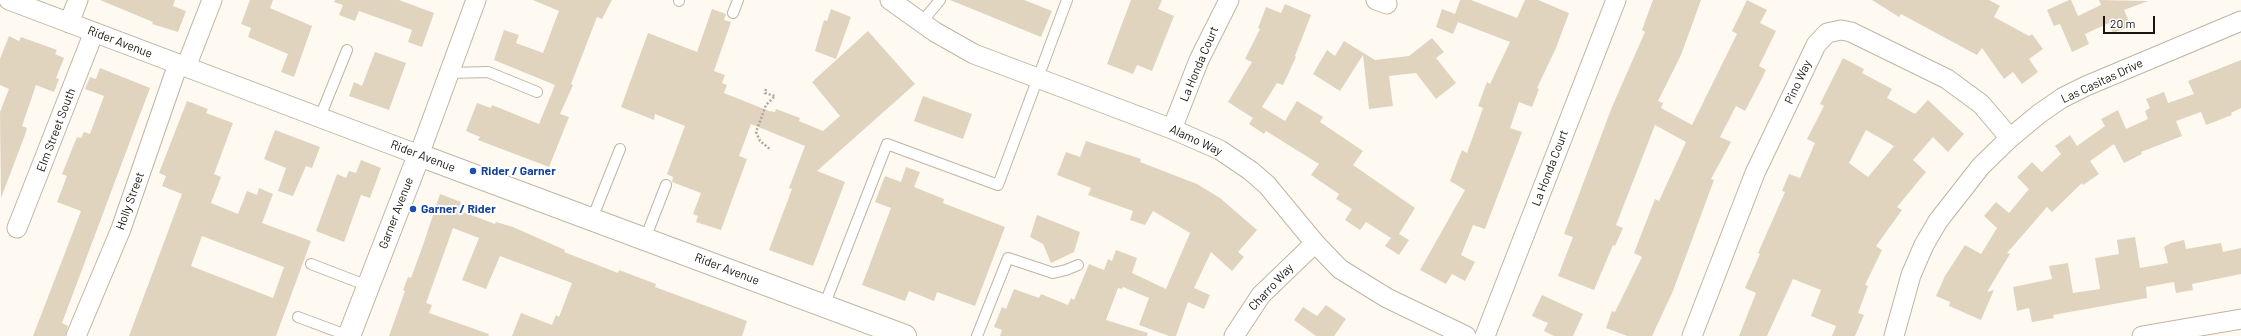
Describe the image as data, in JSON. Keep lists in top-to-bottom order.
{
  "streets": {
    "street": [
      "Rider Avenue",
      "La Honda Court",
      "Las Casitas Drive",
      "Pino Way",
      "Elm Street South",
      "Alamo Way",
      "Holly Street",
      "Garner Avenue",
      "Charro Way"
    ]
  },
  "crossings": [
    ["Rider Avenue", "Elm Street South"],
    ["Rider Avenue", "Holly Street"],
    ["Rider Avenue", "Garner Avenue"],
    ["La Honda Court", "Alamo Way"],
    ["Las Casitas Drive", "Pino Way"],
    ["Alamo Way", "Charro Way"]
  ],
  "places": ["Rider / Garner", "Garner / Rider"],
  "scale_bar": "20 m"
}
